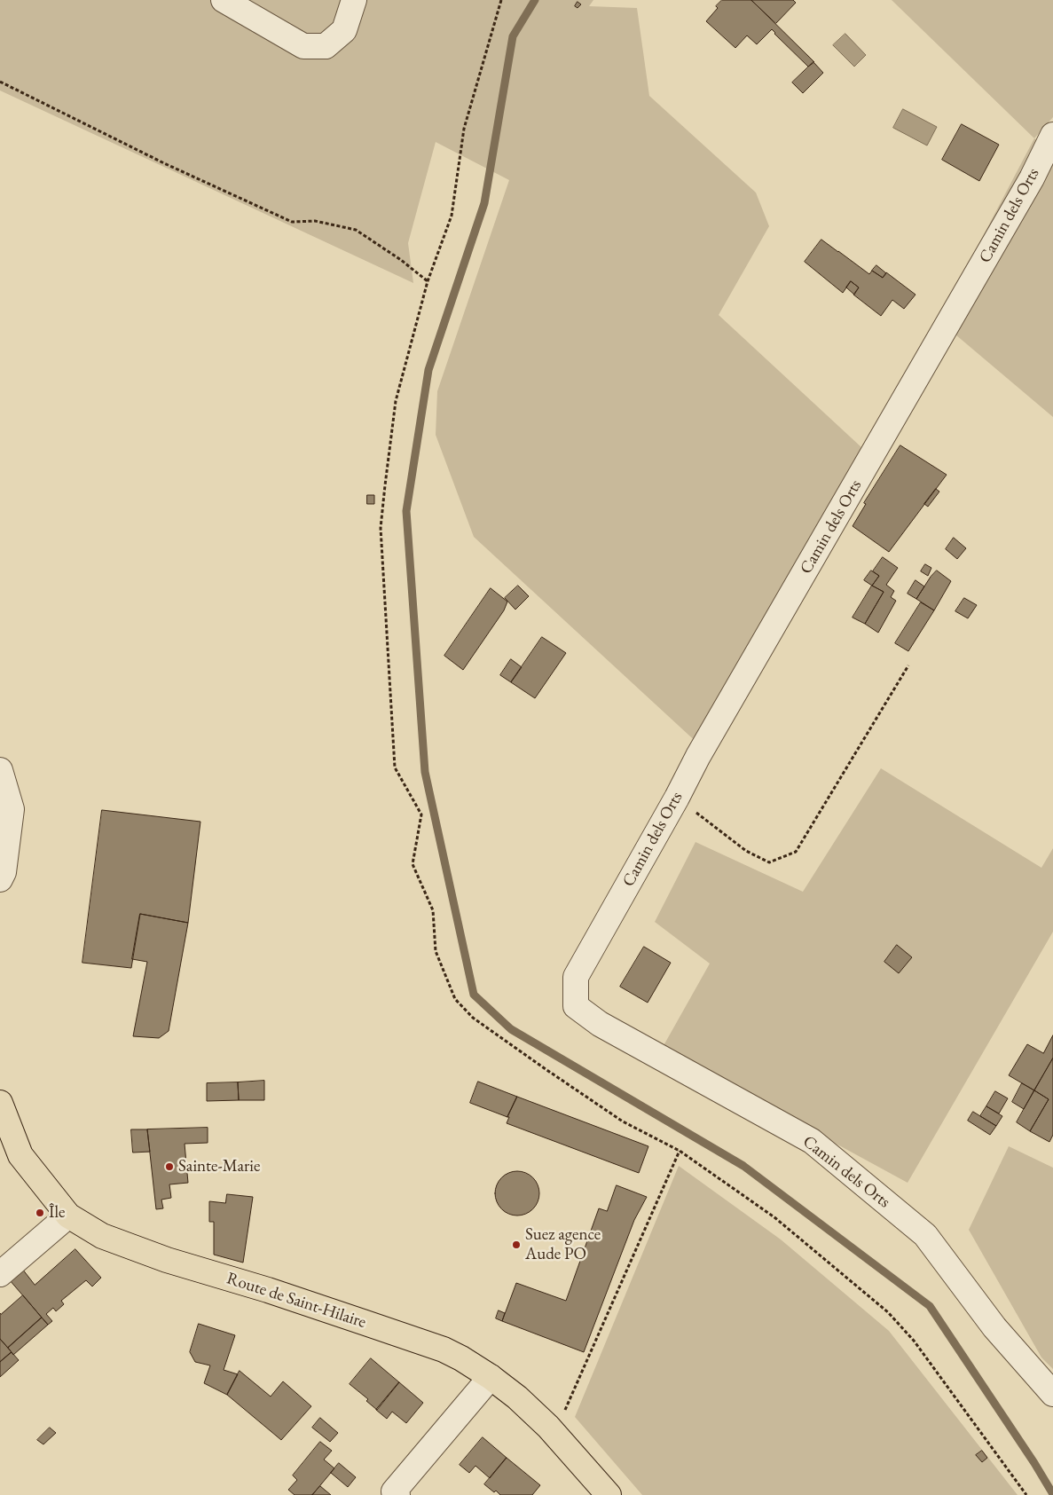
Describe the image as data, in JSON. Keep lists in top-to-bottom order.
{
  "streets": {
    "main road": ["Route de Saint-Hilaire"],
    "street": ["Camin dels Orts"]
  },
  "places": ["Sainte-Marie", "Île", "Suez agence Aude PO"]
}
